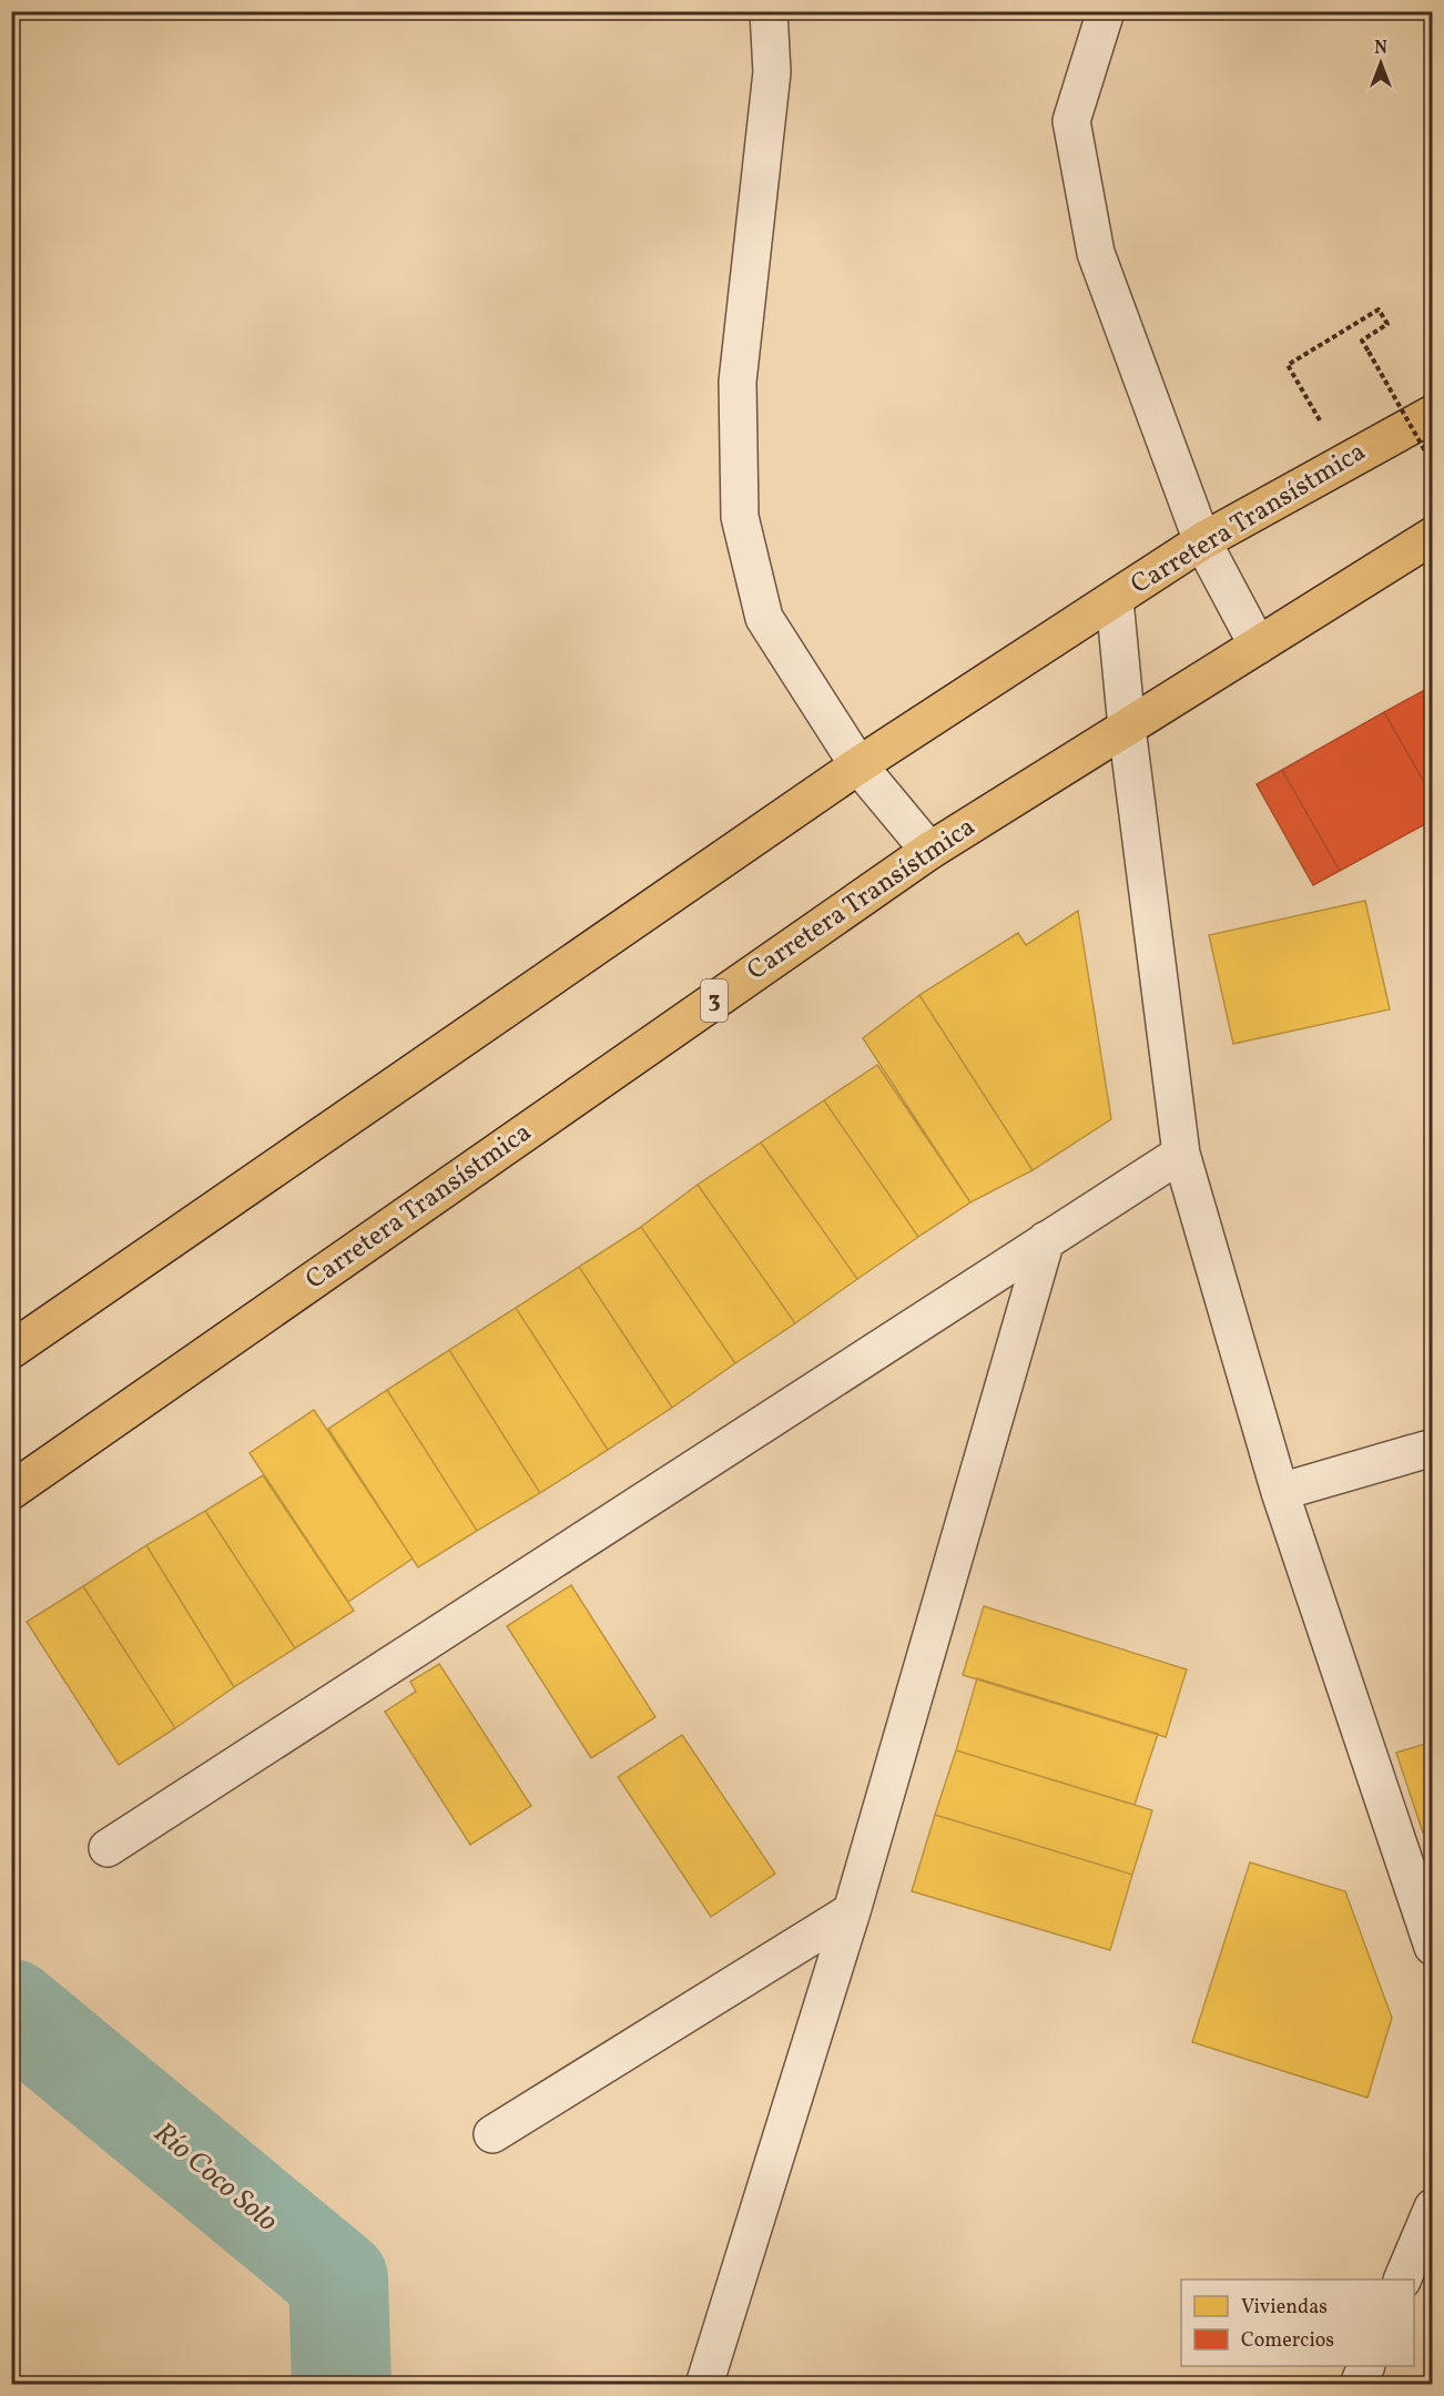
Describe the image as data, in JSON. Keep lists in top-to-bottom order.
{
  "streets": {
    "main road": ["Carretera Transístmica", "3"]
  },
  "water": ["Río Coco Solo"],
  "legend": ["Viviendas", "Comercios"],
  "north": "top"
}
